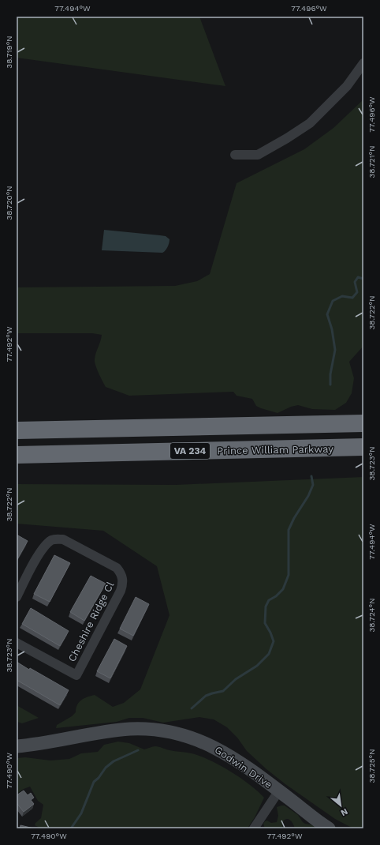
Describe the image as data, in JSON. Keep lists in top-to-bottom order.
{
  "streets": {
    "highway": ["Prince William Parkway", "VA 234"],
    "street": ["Cheshire Ridge Cl", "Godwin Drive"]
  },
  "north": "bottom right",
  "coordinates": [
    "77.494°W",
    "77.496°W",
    "38.719°N",
    "38.721°N",
    "38.720°N",
    "38.722°N",
    "77.492°W",
    "38.723°N",
    "38.724°N",
    "38.725°N",
    "77.490°W"
  ]
}
